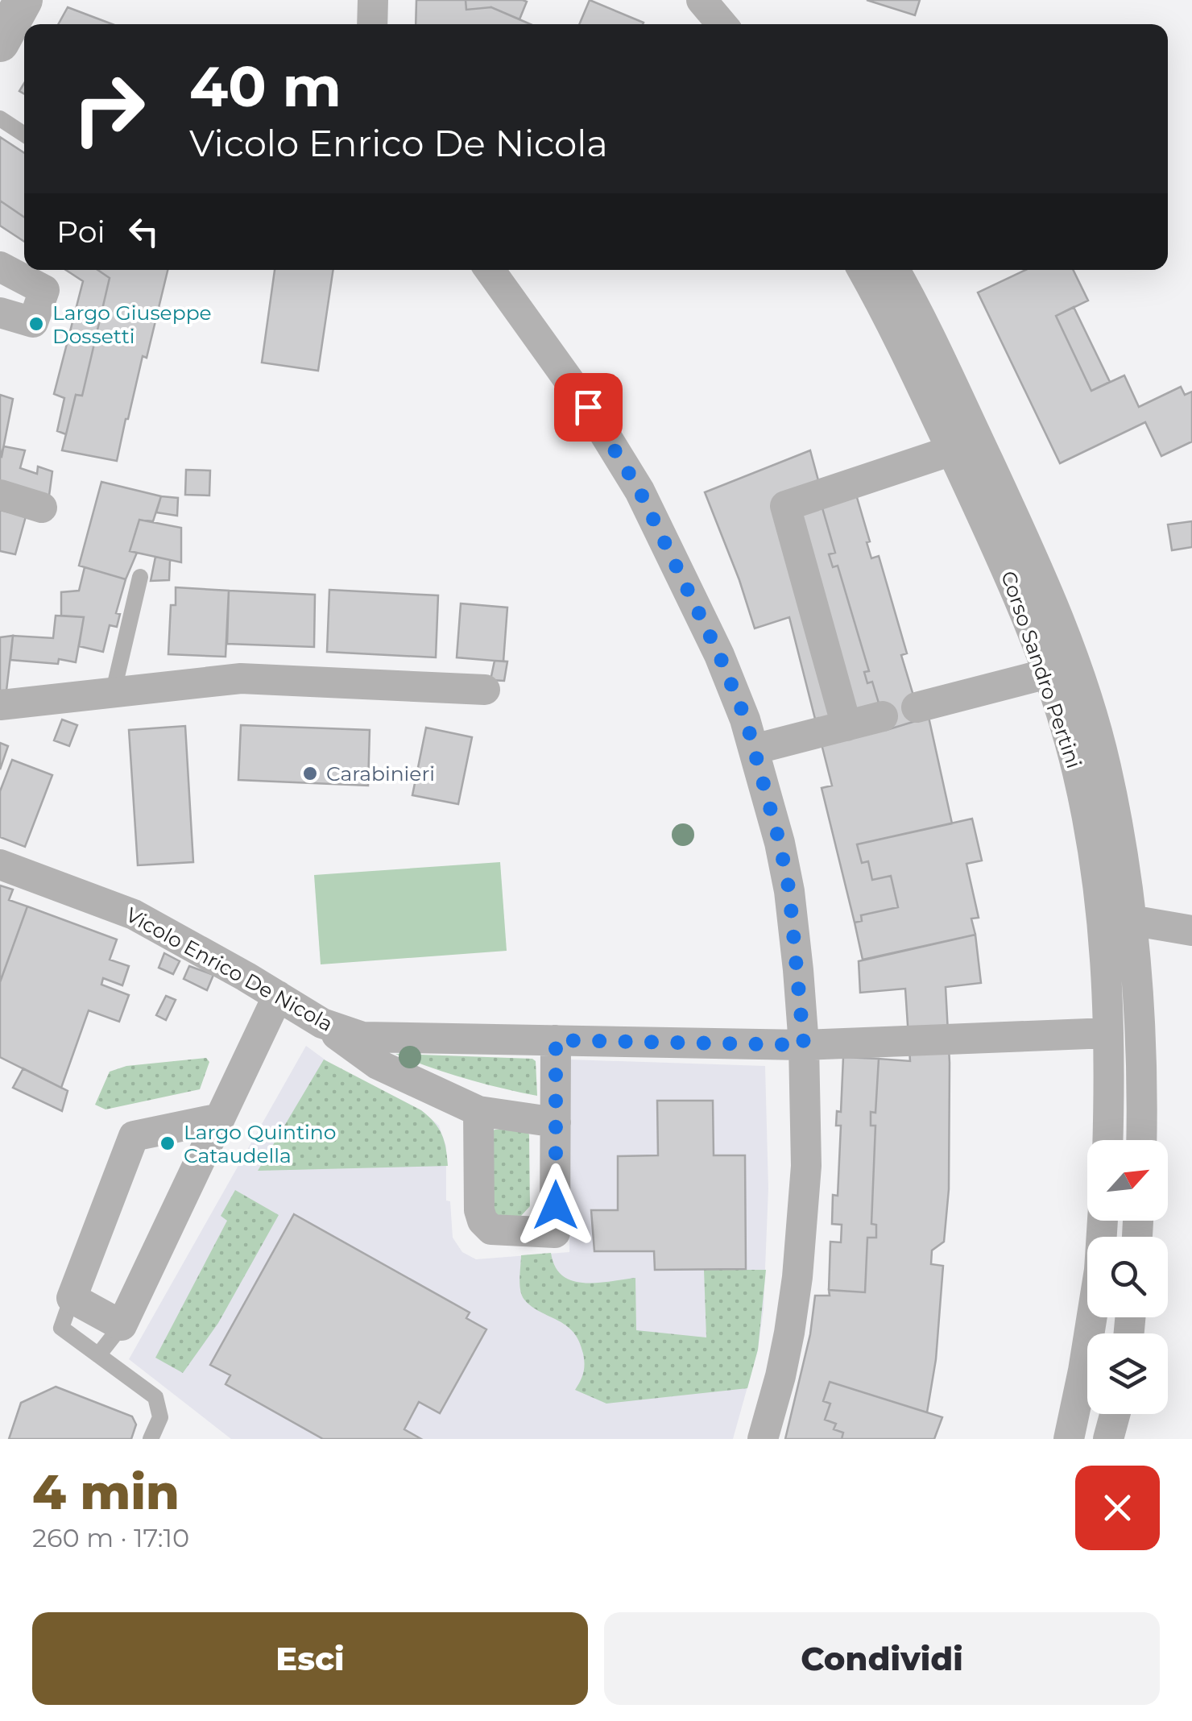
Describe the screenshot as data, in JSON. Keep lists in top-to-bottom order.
{
  "streets": {
    "street": ["Corso Sandro Pertini", "Vicolo Enrico De Nicola"]
  },
  "crossings": [
    ["Corso Sandro Pertini", "Vicolo Enrico De Nicola"]
  ],
  "places": ["Largo Giuseppe Dossetti", "Carabinieri", "Largo Quintino Cataudella"],
  "north": "top right",
  "page": {
    "turn": ["40 m", "Vicolo Enrico De Nicola"],
    "then": "Poi",
    "heading": ["4 min", "260 m · 17:10"],
    "buttons": ["Esci", "Condividi"]
  }
}
